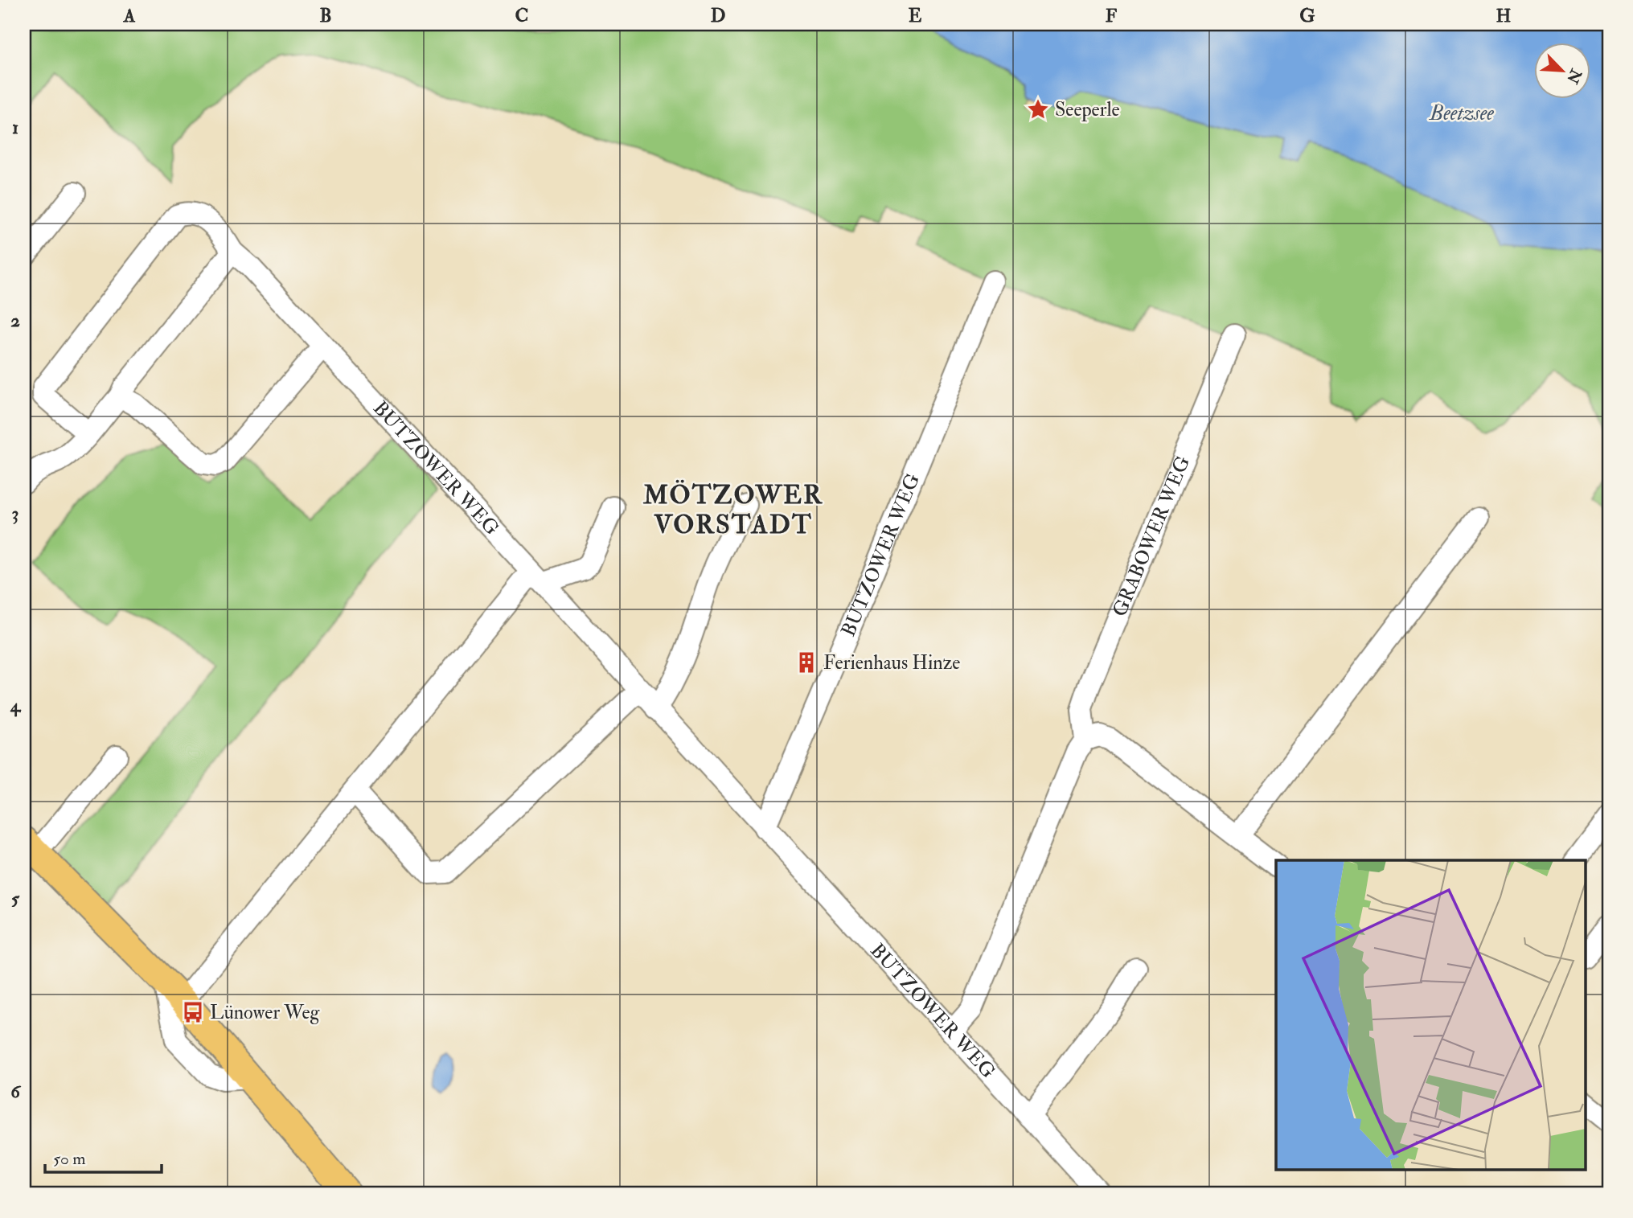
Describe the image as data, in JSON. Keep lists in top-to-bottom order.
{
  "streets": {
    "street": ["BUTZOWER WEG", "GRABOWER WEG"]
  },
  "districts": ["MÖTZOWER VORSTADT"],
  "water": ["Beetzsee"],
  "places": {
    "place": ["Seeperle"],
    "building": ["Ferienhaus Hinze"],
    "bus stop": ["Lünower Weg"]
  },
  "scale_bar": "50 m",
  "north": "bottom right",
  "grid": {
    "columns": [
      "A",
      "B",
      "C",
      "D",
      "E",
      "F",
      "G",
      "H"
    ],
    "rows": [
      "1",
      "2",
      "3",
      "4",
      "5",
      "6"
    ]
  }
}
